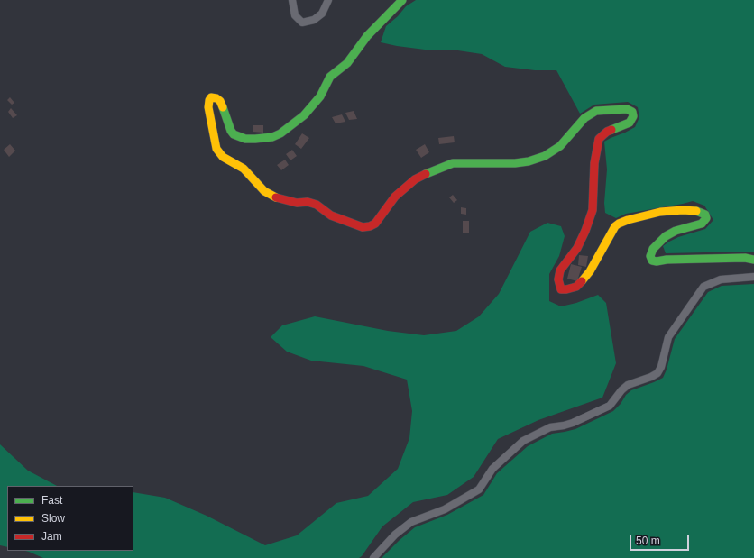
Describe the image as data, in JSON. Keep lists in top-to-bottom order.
{
  "legend": ["Fast", "Slow", "Jam"],
  "scale_bar": "50 m"
}
